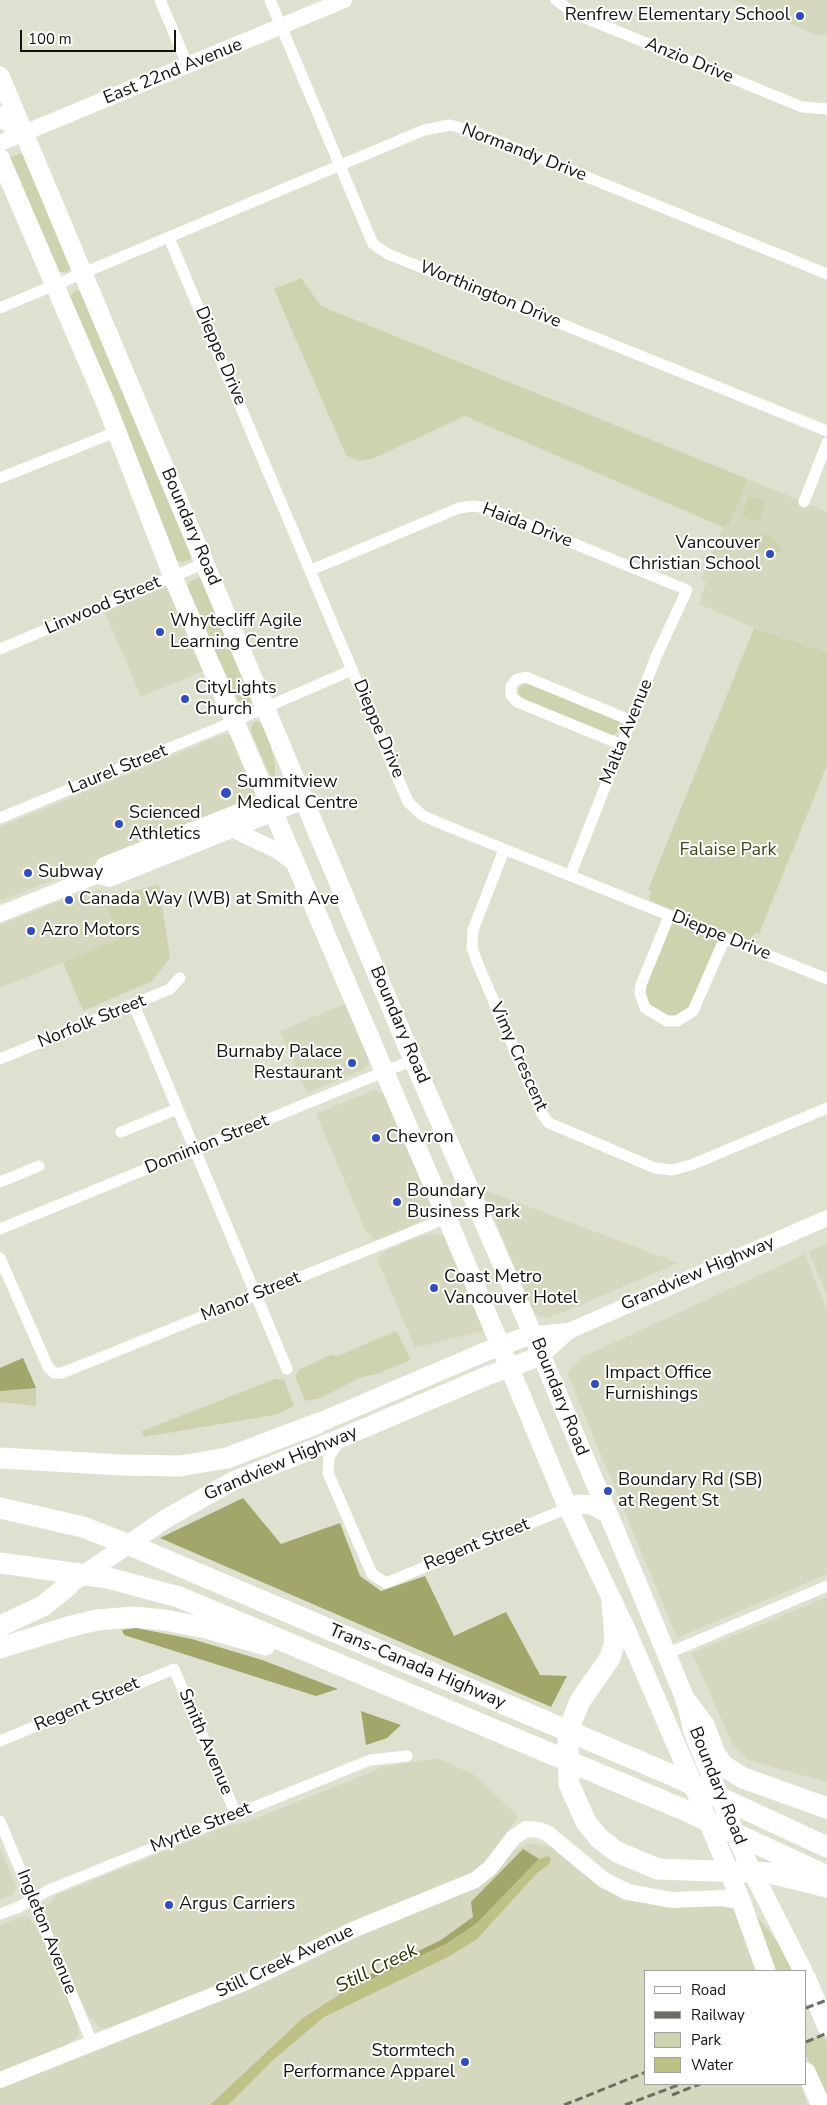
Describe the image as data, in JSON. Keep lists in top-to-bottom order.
{
  "streets": {
    "highway": ["Trans-Canada Highway"],
    "main road": ["Boundary Road", "Grandview Highway"],
    "street": [
      "Anzio Drive",
      "East 22nd Avenue",
      "Normandy Drive",
      "Worthington Drive",
      "Dieppe Drive",
      "Haida Drive",
      "Linwood Street",
      "Malta Avenue",
      "Laurel Street",
      "Norfolk Street",
      "Vimy Crescent",
      "Dominion Street",
      "Manor Street",
      "Regent Street",
      "Smith Avenue",
      "Myrtle Street",
      "Ingleton Avenue",
      "Still Creek Avenue"
    ]
  },
  "crossings": [
    ["East 22nd Avenue", "Worthington Drive"],
    ["East 22nd Avenue", "Boundary Road"],
    ["Normandy Drive", "Worthington Drive"],
    ["Normandy Drive", "Dieppe Drive"],
    ["Normandy Drive", "Boundary Road"],
    ["Dieppe Drive", "Haida Drive"],
    ["Dieppe Drive", "Malta Avenue"],
    ["Dieppe Drive", "Laurel Street"],
    ["Dieppe Drive", "Vimy Crescent"],
    ["Haida Drive", "Malta Avenue"],
    ["Boundary Road", "Linwood Street"],
    ["Boundary Road", "Laurel Street"],
    ["Boundary Road", "Dominion Street"],
    ["Boundary Road", "Grandview Highway"],
    ["Boundary Road", "Manor Street"],
    ["Boundary Road", "Regent Street"],
    ["Boundary Road", "Still Creek Avenue"],
    ["Grandview Highway", "Regent Street"],
    ["Regent Street", "Smith Avenue"],
    ["Smith Avenue", "Myrtle Street"],
    ["Myrtle Street", "Ingleton Avenue"],
    ["Ingleton Avenue", "Still Creek Avenue"]
  ],
  "water": ["Still Creek"],
  "parks": ["Falaise Park"],
  "places": [
    "Renfrew Elementary School",
    "Vancouver Christian School",
    "Whytecliff Agile Learning Centre",
    "CityLights Church",
    "Summitview Medical Centre",
    "Scienced Athletics",
    "Subway",
    "Canada Way (WB) at Smith Ave",
    "Azro Motors",
    "Burnaby Palace Restaurant",
    "Chevron",
    "Boundary Business Park",
    "Coast Metro Vancouver Hotel",
    "Impact Office Furnishings",
    "Boundary Rd (SB) at Regent St",
    "Argus Carriers",
    "Stormtech Performance Apparel"
  ],
  "legend": [
    "Road",
    "Railway",
    "Park",
    "Water"
  ],
  "scale_bar": "100 m"
}
